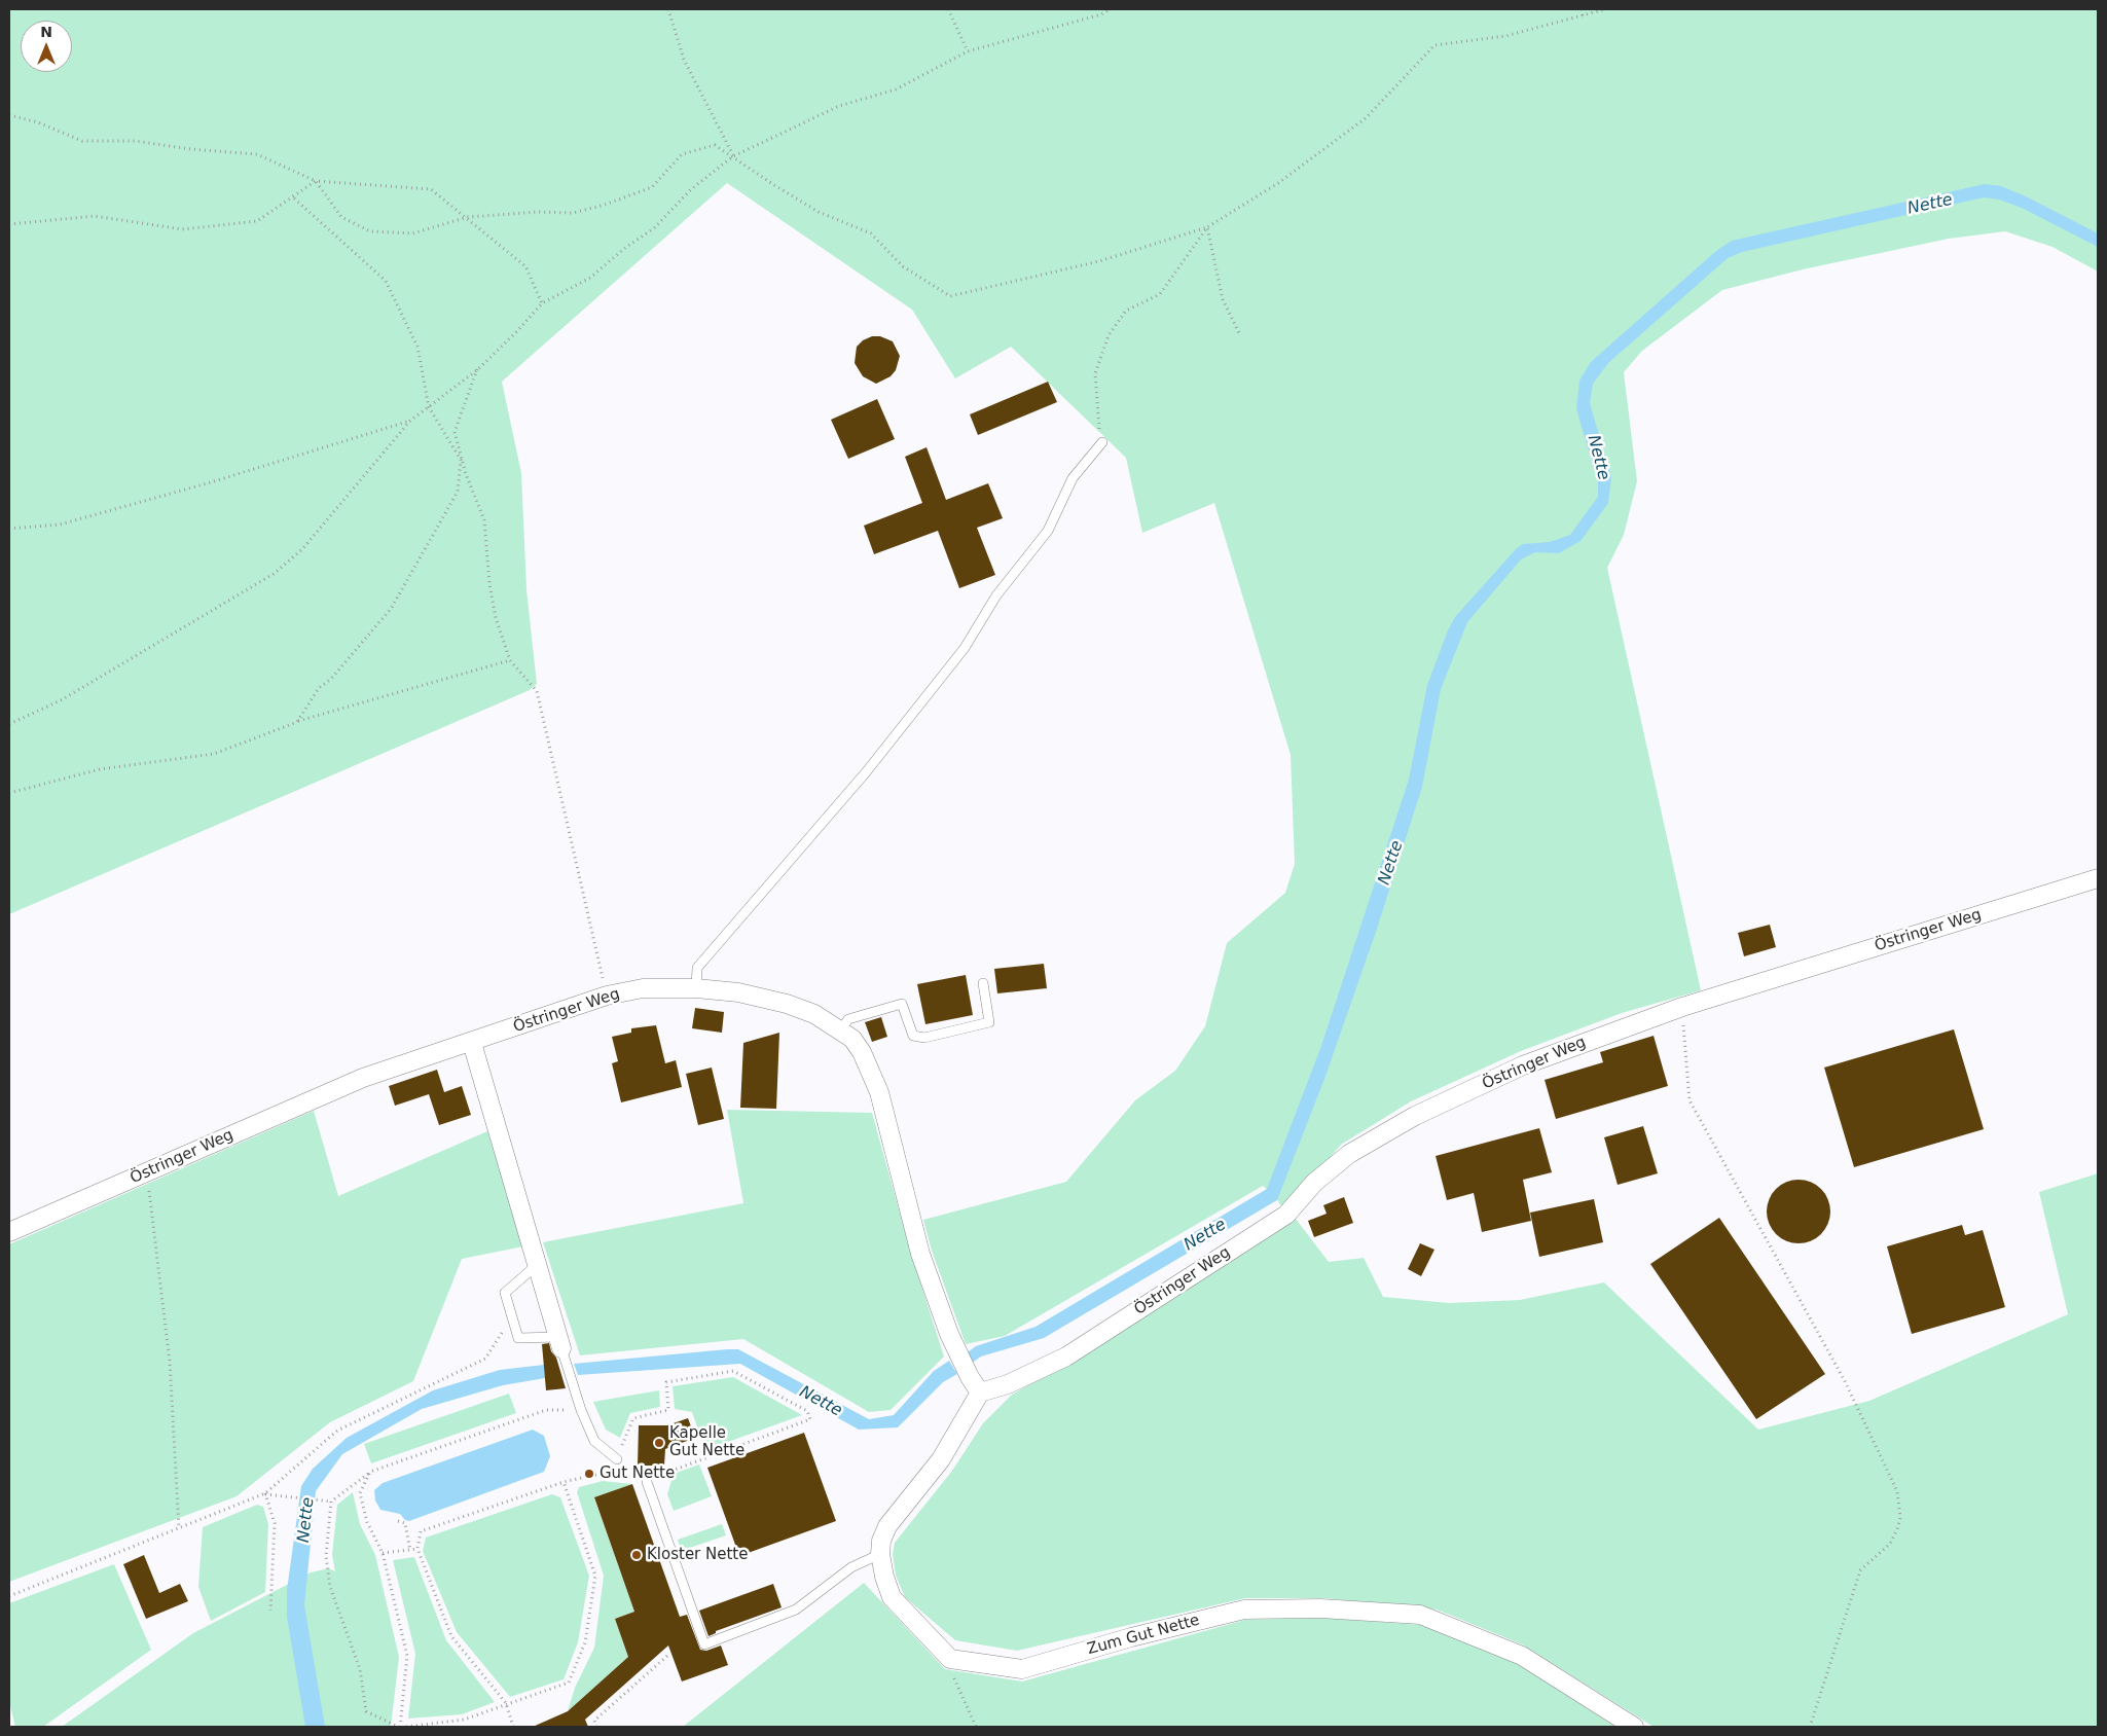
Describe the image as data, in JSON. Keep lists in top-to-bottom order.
{
  "streets": {
    "street": ["Östringer Weg", "Zum Gut Nette"]
  },
  "water": ["Nette"],
  "places": ["Kapelle Gut Nette", "Gut Nette", "Kloster Nette"],
  "north": "top"
}
